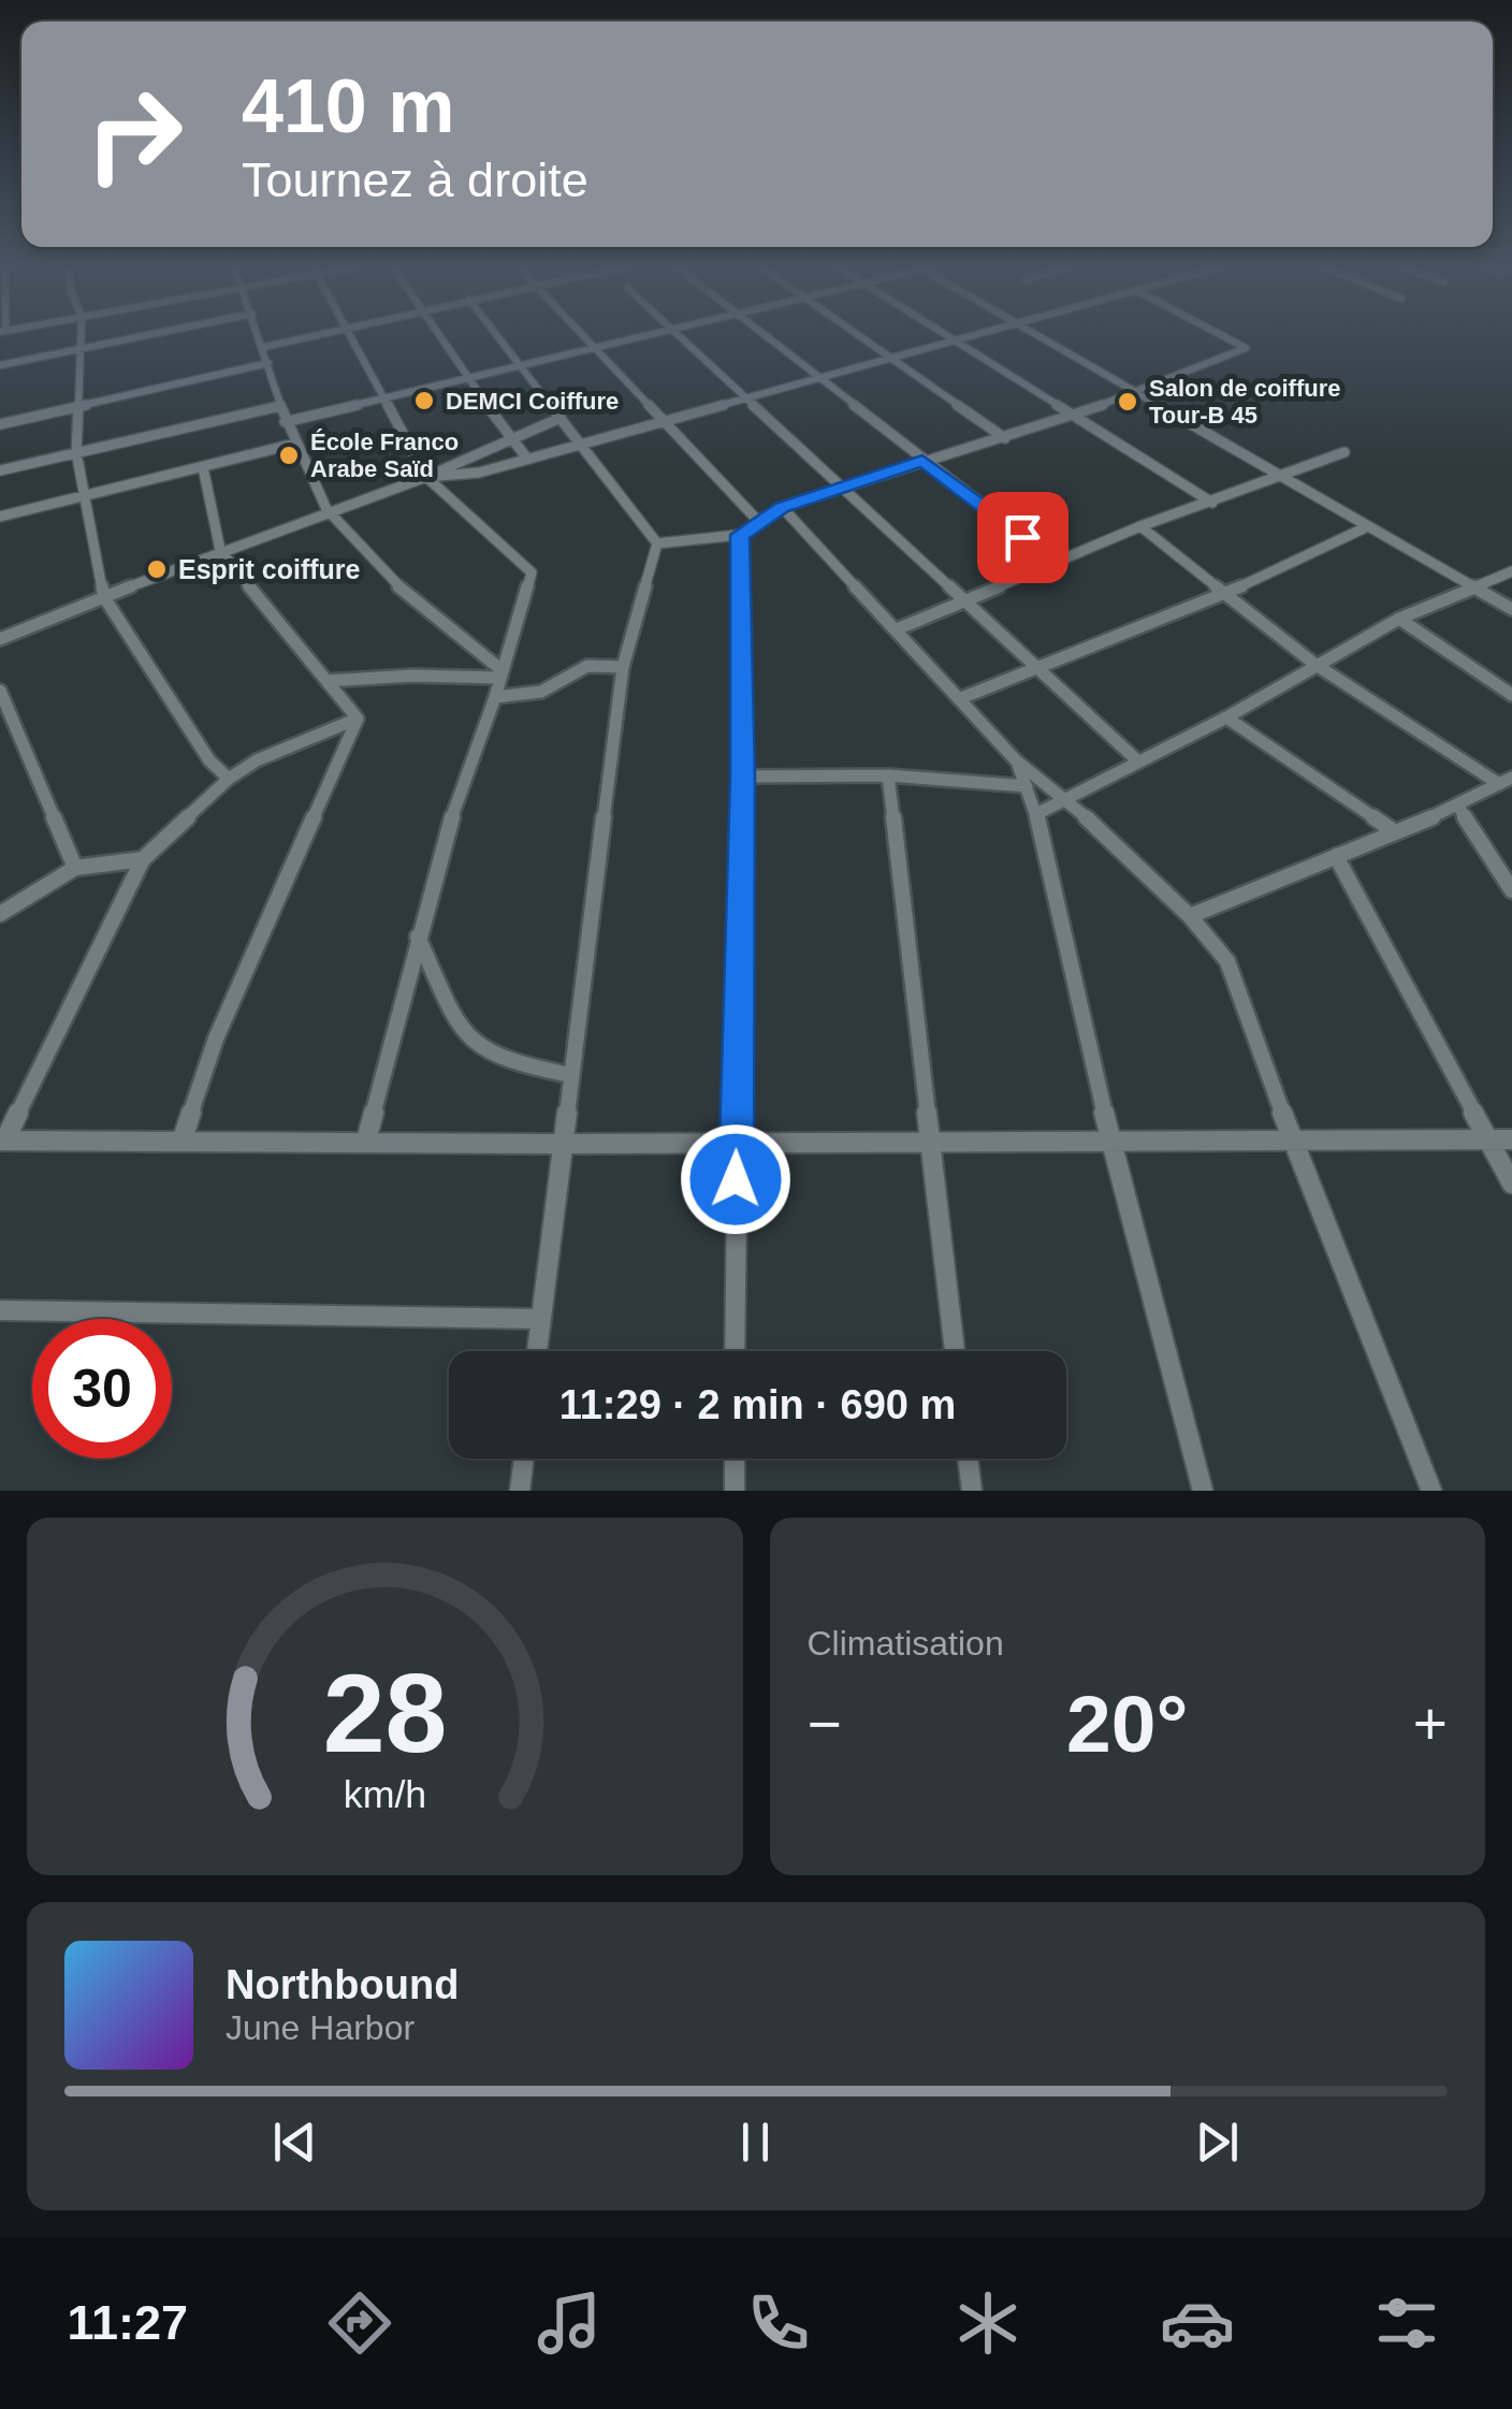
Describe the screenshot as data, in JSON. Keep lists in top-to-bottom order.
{
  "places": [
    "DEMCI Coiffure",
    "Salon de coiffure Tour-B 45",
    "École Franco Arabe Saïd",
    "Esprit coiffure"
  ],
  "page": {
    "turn": ["410 m", "Tournez à droite"],
    "limit": "30",
    "trip": "11:29 · 2 min · 690 m",
    "tile": "Climatisation",
    "heat": ["−", "20°", "+"],
    "song": ["Northbound", "June Harbor"],
    "tabs": "11:27",
    "gauge": ["28", "km/h"]
  }
}
